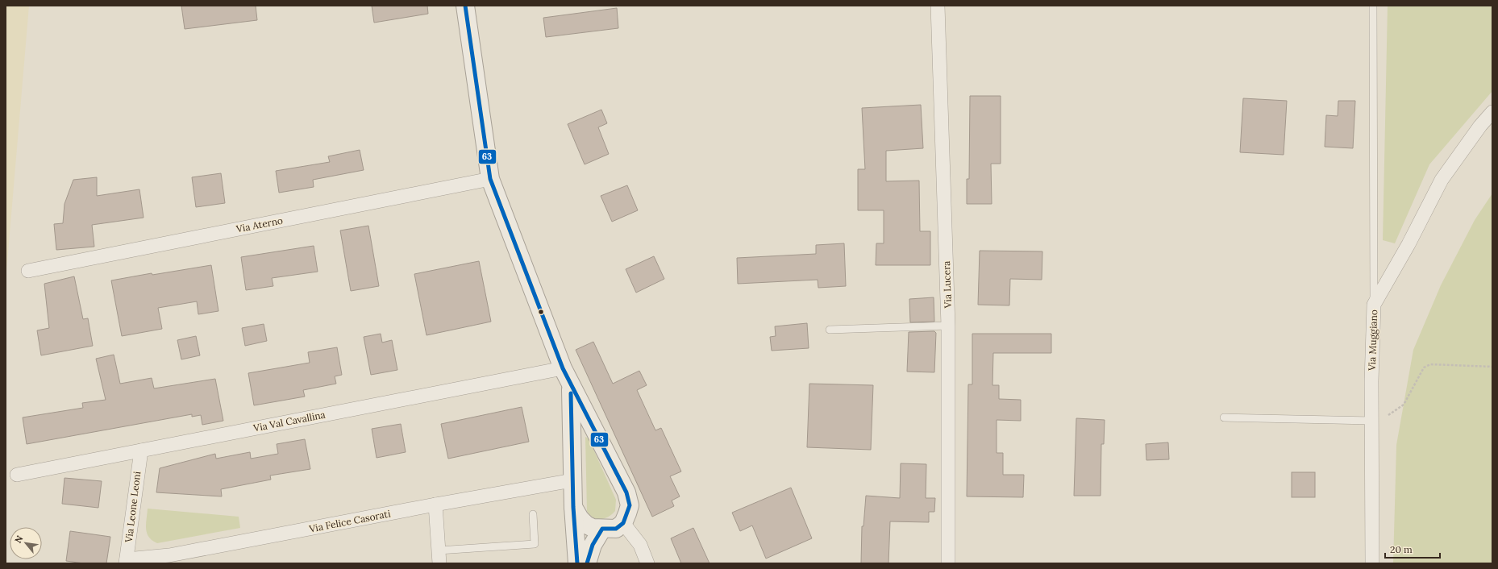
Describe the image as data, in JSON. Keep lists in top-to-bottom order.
{
  "streets": {
    "street": [
      "Via Aterno",
      "Via Lucera",
      "Via Muggiano",
      "Via Val Cavallina",
      "Via Leone Leoni",
      "Via Felice Casorati"
    ]
  },
  "crossings": [
    ["Via Val Cavallina", "Via Leone Leoni"],
    ["Via Leone Leoni", "Via Felice Casorati"]
  ],
  "lines": ["transit line 63"],
  "scale_bar": "20 m",
  "north": "top left"
}
